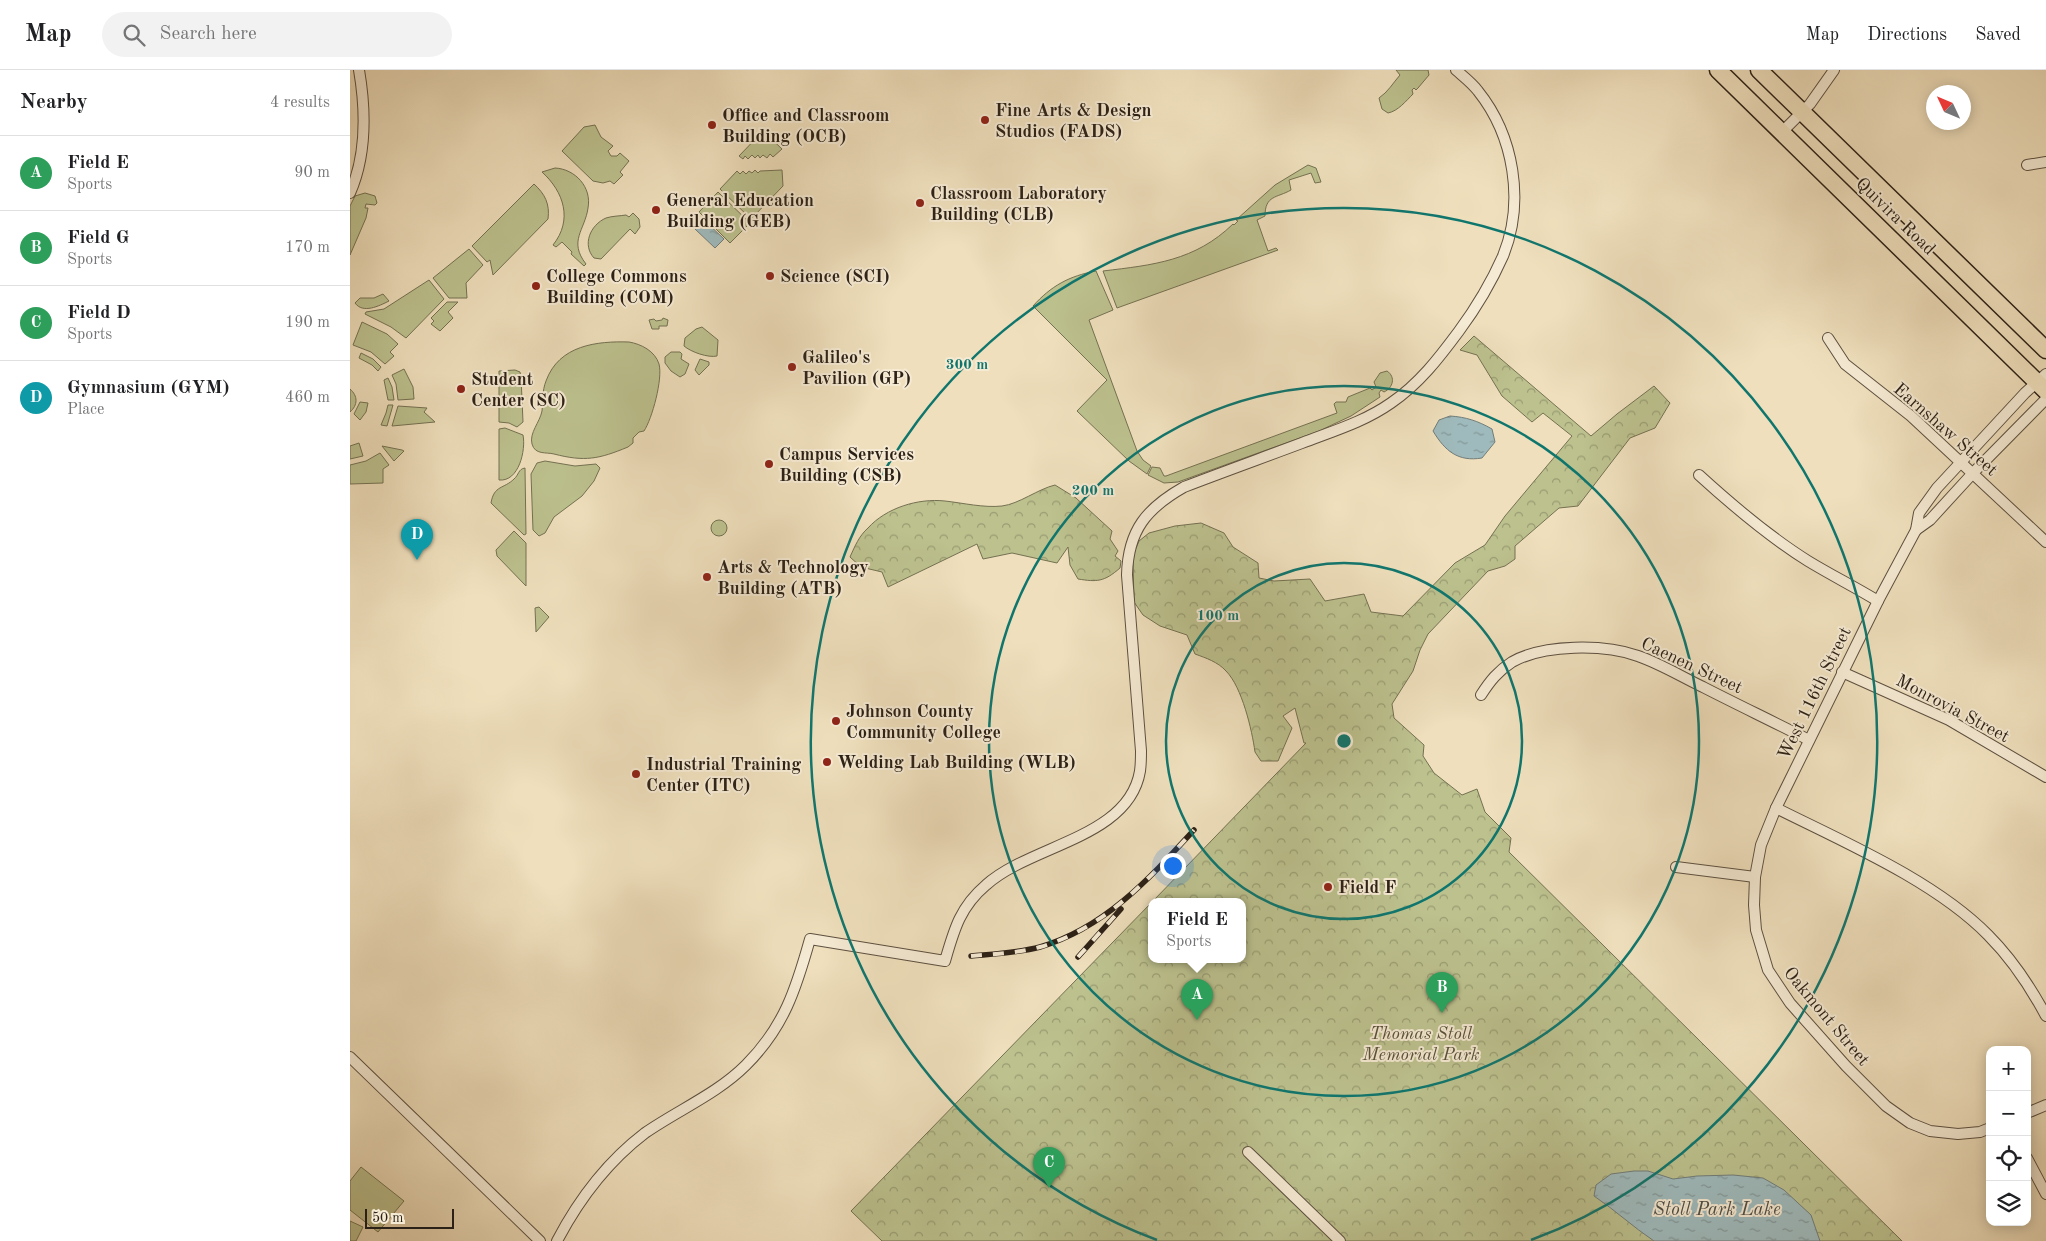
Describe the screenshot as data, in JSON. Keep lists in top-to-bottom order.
{
  "streets": {
    "main road": ["Quivira Road"],
    "street": [
      "Earnshaw Street",
      "Caenen Street",
      "West 116th Street",
      "Monrovia Street",
      "Oakmont Street"
    ]
  },
  "crossings": [
    ["Quivira Road", "West 116th Street"],
    ["Earnshaw Street", "West 116th Street"],
    ["Caenen Street", "West 116th Street"],
    ["West 116th Street", "Monrovia Street"],
    ["West 116th Street", "Oakmont Street"]
  ],
  "water": ["Stoll Park Lake"],
  "parks": ["Thomas Stoll Memorial Park"],
  "places": [
    "Fine Arts & Design Studios (FADS)",
    "Office and Classroom Building (OCB)",
    "Classroom Laboratory Building (CLB)",
    "General Education Building (GEB)",
    "Science (SCI)",
    "College Commons Building (COM)",
    "Galileo's Pavilion (GP)",
    "Student Center (SC)",
    "Campus Services Building (CSB)",
    "Arts & Technology Building (ATB)",
    "Johnson County Community College",
    "Welding Lab Building (WLB)",
    "Industrial Training Center (ITC)",
    "Field F"
  ],
  "scale_bar": "50 m",
  "north": "top left",
  "page": {
    "header": "Map",
    "search": "Search here",
    "nav": ["Map", "Directions", "Saved"],
    "heading": ["Nearby", "4 results"],
    "list": [
      {
        "mark": "A",
        "name": "Field E",
        "note": "Sports",
        "value": "90 m"
      },
      {
        "mark": "B",
        "name": "Field G",
        "note": "Sports",
        "value": "170 m"
      },
      {
        "mark": "C",
        "name": "Field D",
        "note": "Sports",
        "value": "190 m"
      },
      {
        "mark": "D",
        "name": "Gymnasium (GYM)",
        "note": "Place",
        "value": "460 m"
      }
    ],
    "pins": [
      "D",
      "B",
      "A",
      "C"
    ],
    "popup": ["Field E", "Sports"],
    "map_buttons": ["+", "−"],
    "scale": "50 m"
  },
  "rings": ["300 m", "200 m", "100 m"]
}
